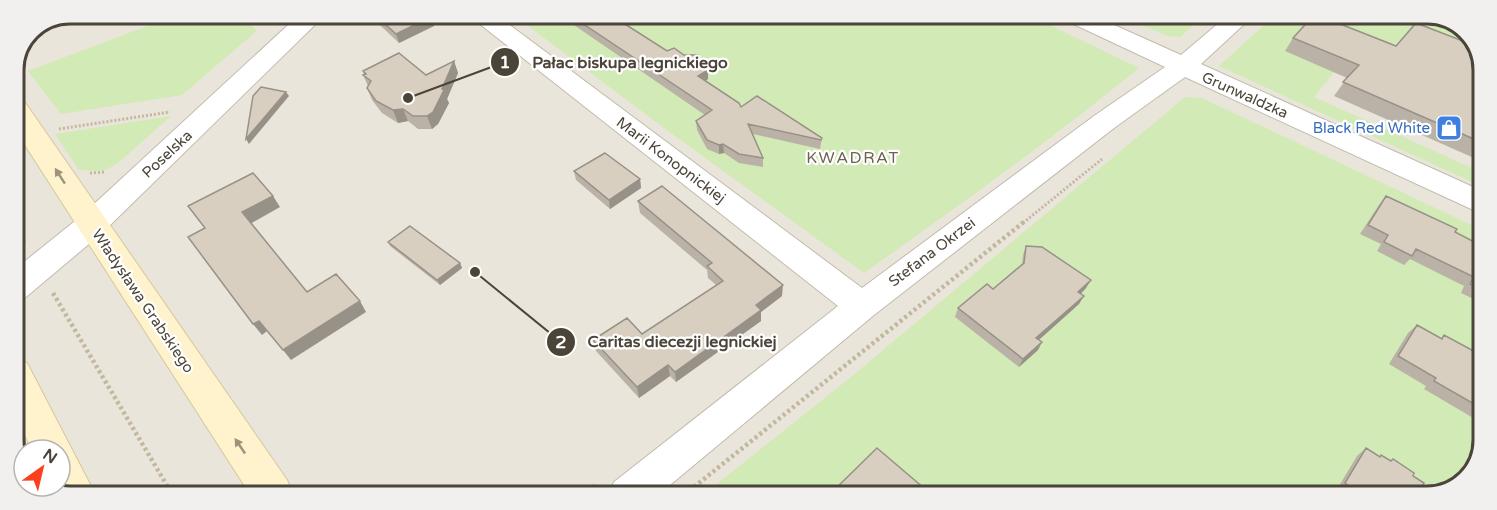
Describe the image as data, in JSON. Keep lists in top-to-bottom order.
{
  "streets": {
    "street": [
      "Grunwaldzka",
      "Poselska",
      "Marii Konopnickiej",
      "Stefana Okrzei",
      "Władysława Grabskiego"
    ]
  },
  "crossings": [
    ["Grunwaldzka", "Stefana Okrzei"],
    ["Poselska", "Władysława Grabskiego"],
    ["Marii Konopnickiej", "Stefana Okrzei"]
  ],
  "one_way": ["Władysława Grabskiego"],
  "districts": ["KWADRAT"],
  "places": {
    "other": ["Pałac biskupa legnickiego", "Caritas diecezji legnickiej"],
    "shop": ["Black Red White"]
  },
  "north": "top right"
}
